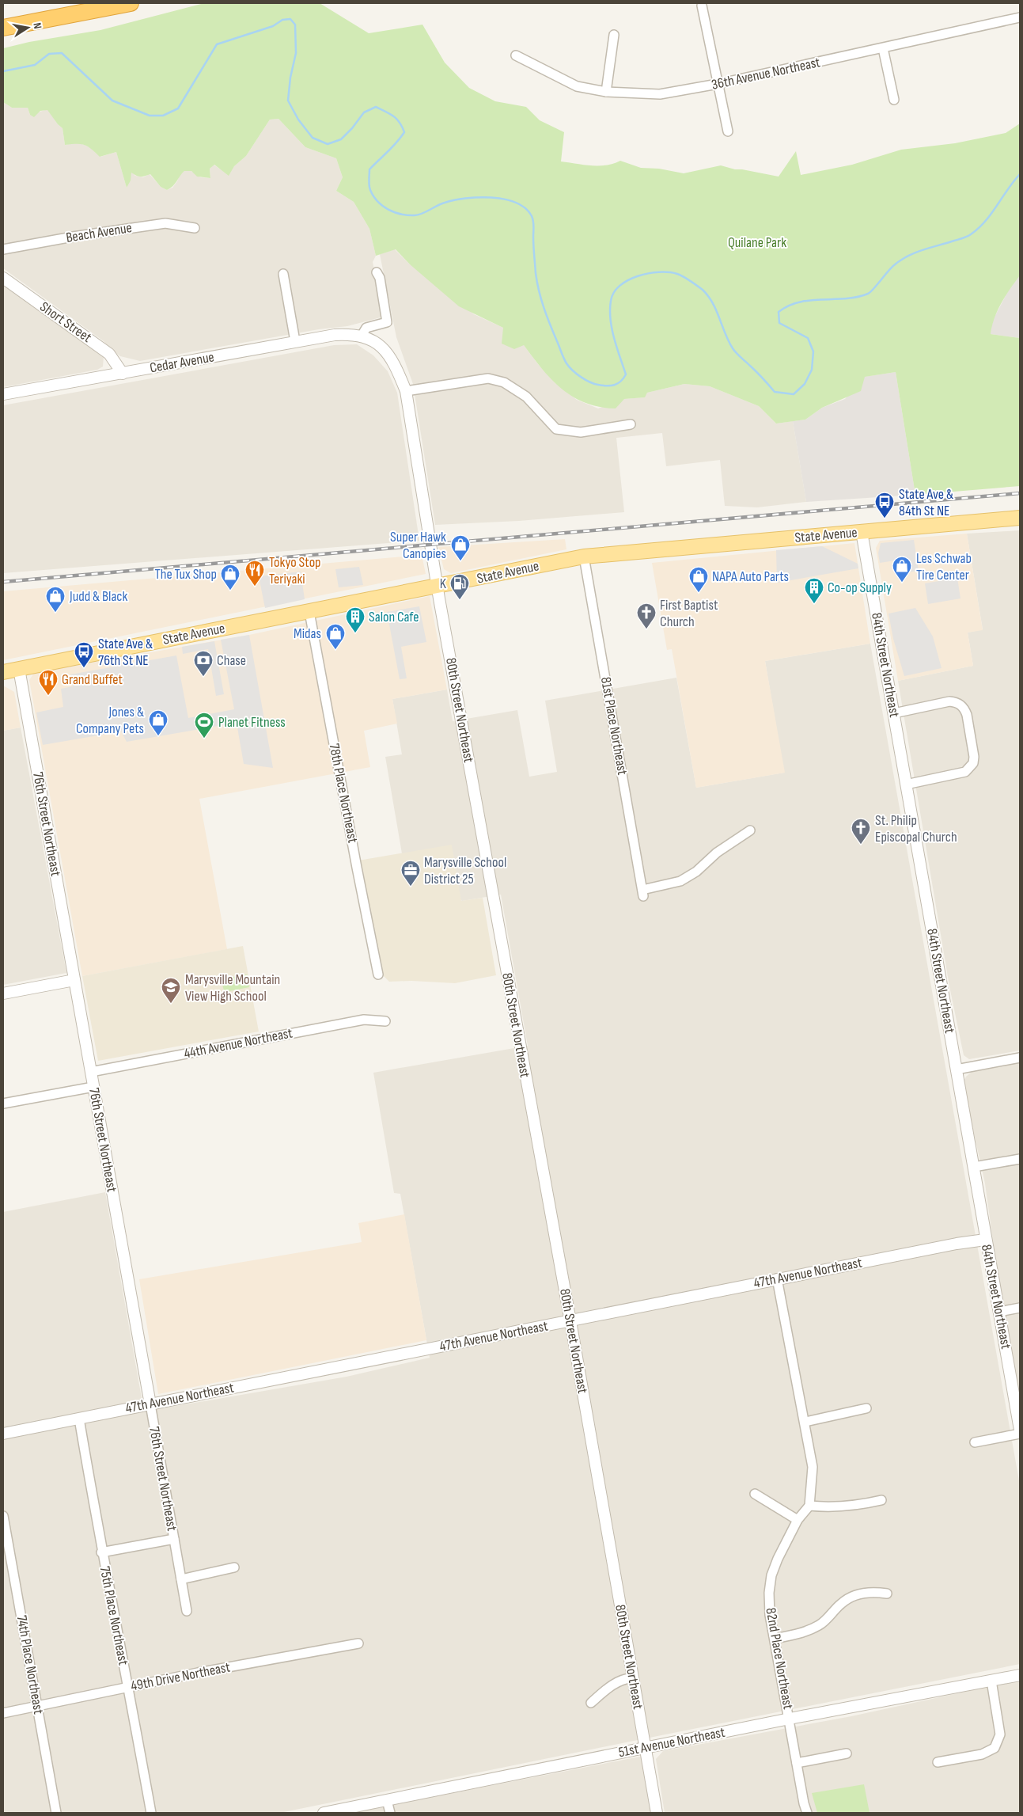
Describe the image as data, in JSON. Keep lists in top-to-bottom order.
{
  "streets": {
    "main road": ["State Avenue"],
    "street": [
      "36th Avenue Northeast",
      "Beach Avenue",
      "Short Street",
      "Cedar Avenue",
      "84th Street Northeast",
      "80th Street Northeast",
      "81st Place Northeast",
      "78th Place Northeast",
      "76th Street Northeast",
      "44th Avenue Northeast",
      "47th Avenue Northeast",
      "75th Place Northeast",
      "82nd Place Northeast",
      "74th Place Northeast",
      "49th Drive Northeast",
      "51st Avenue Northeast"
    ]
  },
  "crossings": [
    ["Short Street", "Cedar Avenue"],
    ["Cedar Avenue", "80th Street Northeast"],
    ["State Avenue", "84th Street Northeast"],
    ["State Avenue", "80th Street Northeast"],
    ["State Avenue", "81st Place Northeast"],
    ["State Avenue", "78th Place Northeast"],
    ["State Avenue", "76th Street Northeast"],
    ["84th Street Northeast", "47th Avenue Northeast"],
    ["80th Street Northeast", "47th Avenue Northeast"],
    ["80th Street Northeast", "51st Avenue Northeast"],
    ["76th Street Northeast", "44th Avenue Northeast"],
    ["76th Street Northeast", "47th Avenue Northeast"],
    ["47th Avenue Northeast", "75th Place Northeast"],
    ["75th Place Northeast", "49th Drive Northeast"],
    ["82nd Place Northeast", "51st Avenue Northeast"],
    ["74th Place Northeast", "49th Drive Northeast"]
  ],
  "parks": ["Quilane Park"],
  "places": {
    "bus stop": ["State Ave & 84th St NE", "State Ave & 76th St NE"],
    "shop": [
      "Super Hawk Canopies",
      "Les Schwab Tire Center",
      "The Tux Shop",
      "NAPA Auto Parts",
      "Judd & Black",
      "Midas",
      "Jones & Company Pets"
    ],
    "restaurant": ["Tokyo Stop Teriyaki", "Grand Buffet"],
    "fuel station": ["K"],
    "building": ["Co-op Supply", "Salon Cafe"],
    "church": ["First Baptist Church", "St. Philip Episcopal Church"],
    "bank": ["Chase"],
    "sports": ["Planet Fitness"],
    "office": ["Marysville School District 25"],
    "school or university": ["Marysville Mountain View High School"]
  },
  "north": "right"
}
